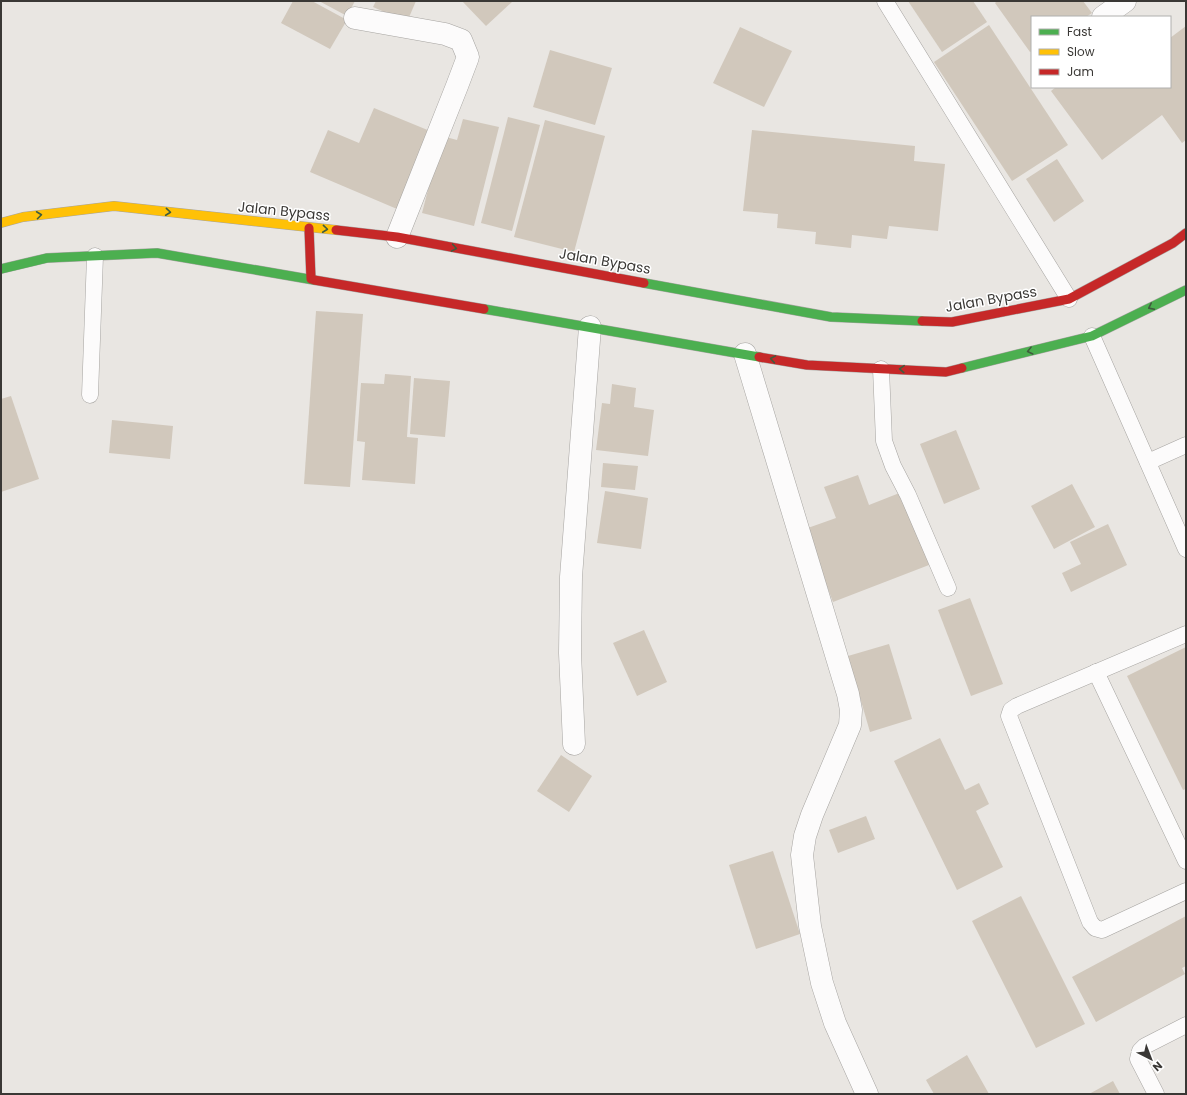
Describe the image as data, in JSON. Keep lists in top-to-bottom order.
{
  "streets": {
    "highway": ["Jalan Bypass"]
  },
  "legend": ["Fast", "Slow", "Jam"],
  "north": "bottom right"
}
